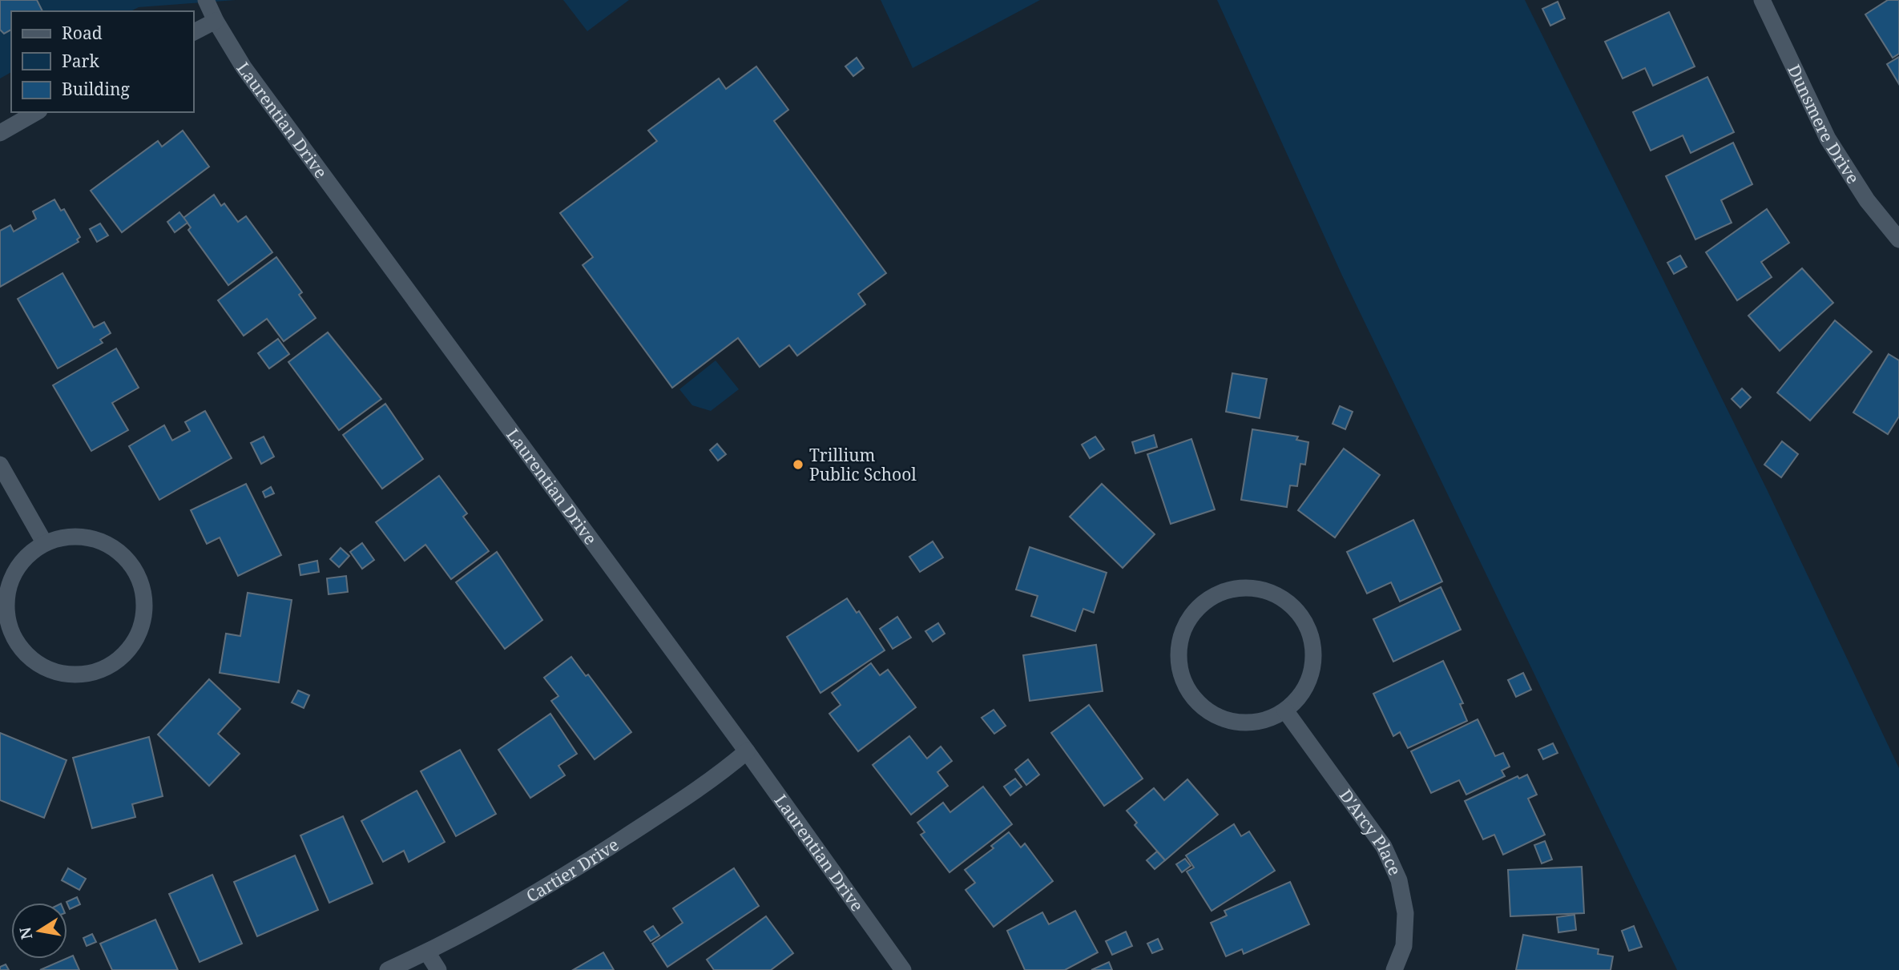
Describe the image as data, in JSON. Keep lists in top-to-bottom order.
{
  "streets": {
    "street": [
      "Laurentian Drive",
      "Dunsmere Drive",
      "D'Arcy Place",
      "Cartier Drive"
    ]
  },
  "crossings": [
    ["Laurentian Drive", "Cartier Drive"]
  ],
  "places": ["Trillium Public School"],
  "legend": ["Road", "Park", "Building"],
  "north": "left"
}
